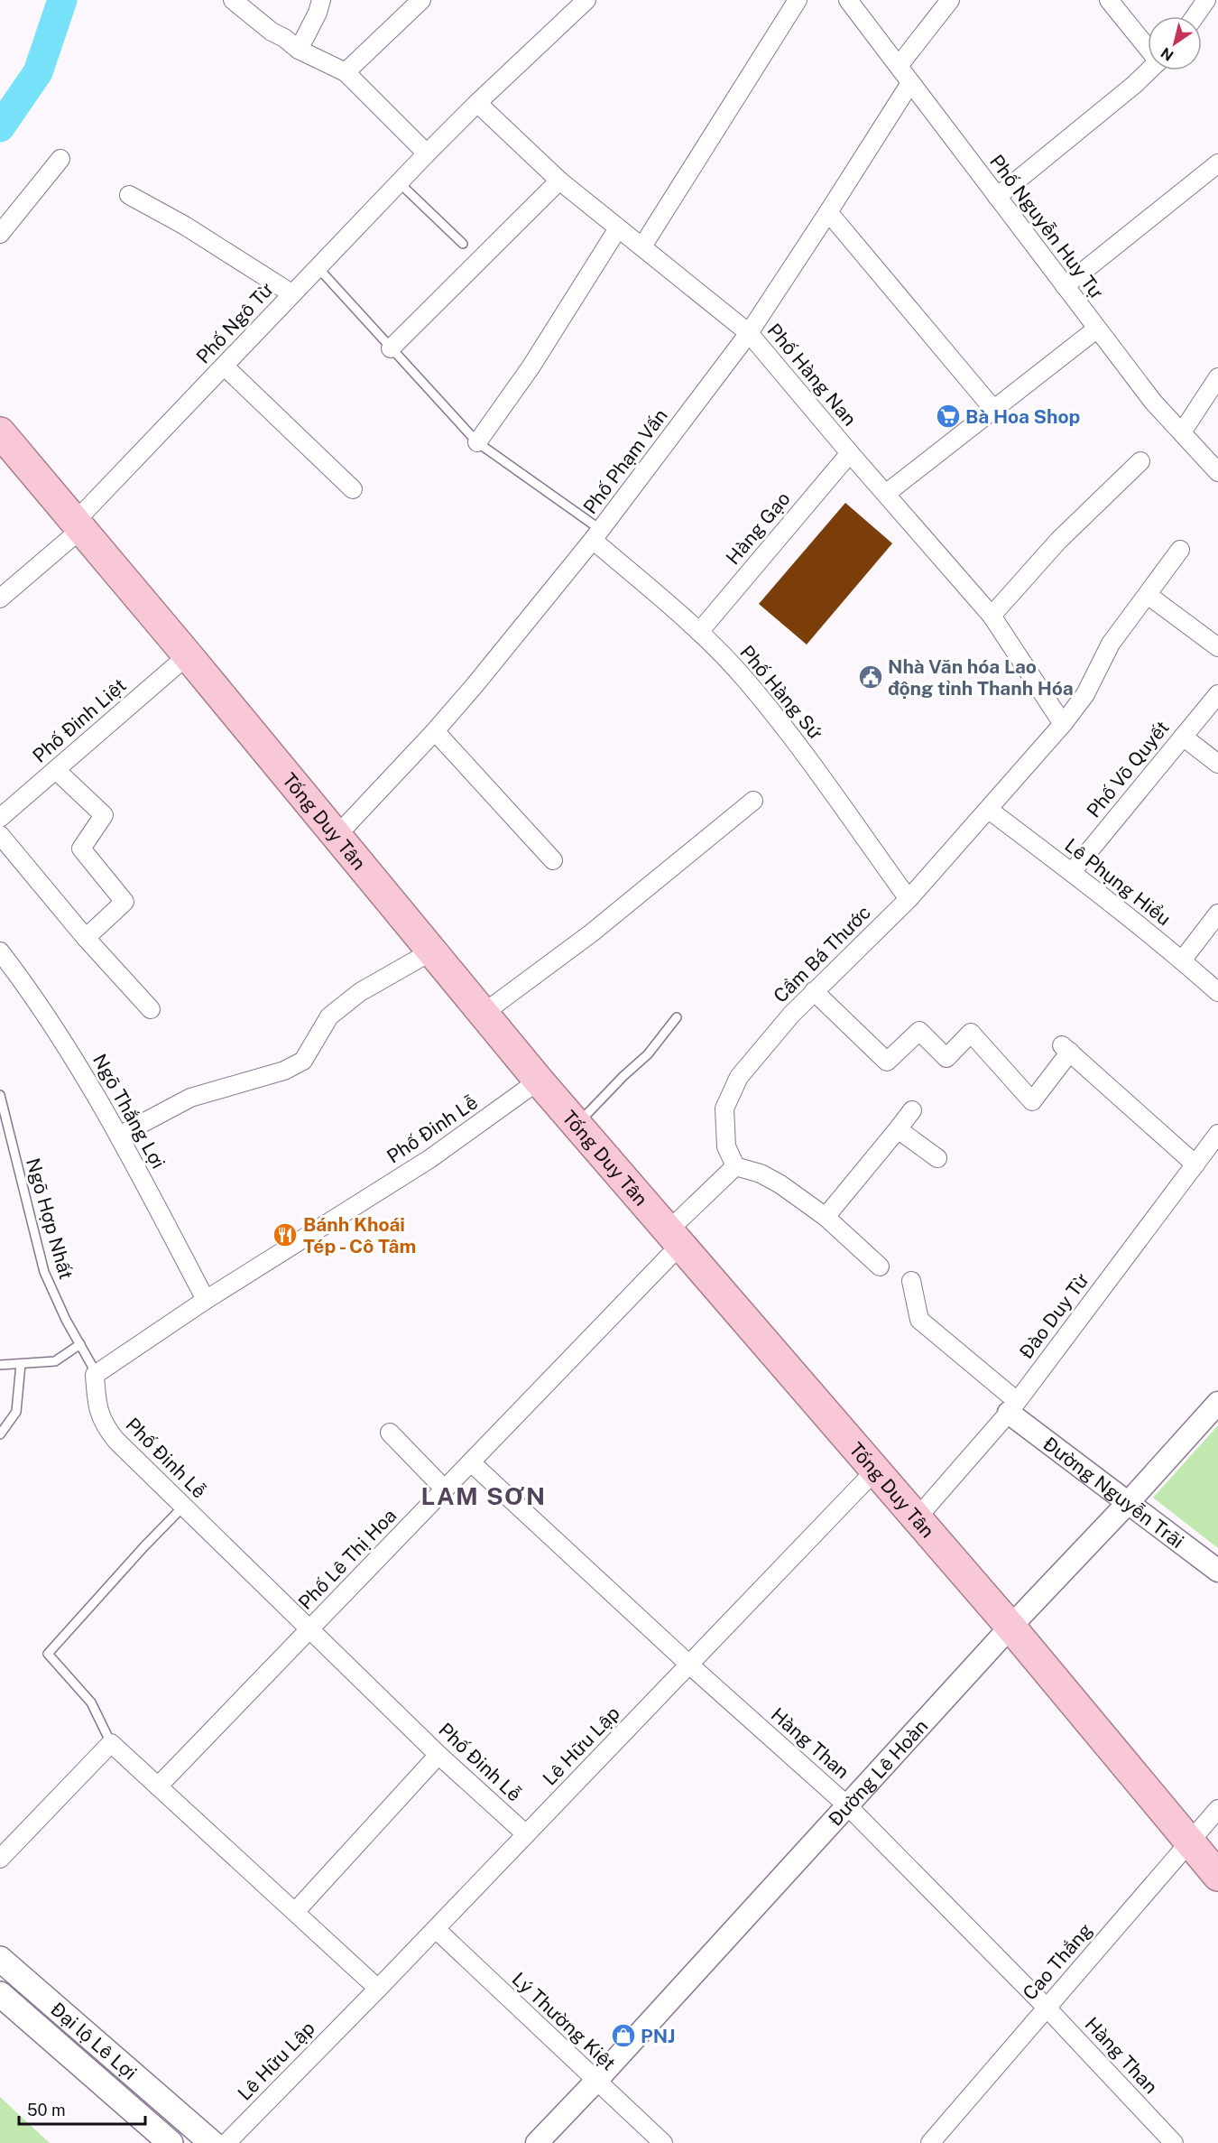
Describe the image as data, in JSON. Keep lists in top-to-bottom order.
{
  "streets": {
    "highway": ["Tống Duy Tân"],
    "main road": ["Đại lộ Lê Lợi"],
    "street": [
      "Phố Nguyễn Huy Tự",
      "Phố Ngô Từ",
      "Phố Hàng Nan",
      "Phố Phạm Vấn",
      "Hàng Gạo",
      "Phố Hàng Sứ",
      "Phố Đinh Liệt",
      "Phố Võ Quyết",
      "Lê Phụng Hiểu",
      "Cầm Bá Thước",
      "Ngõ Thắng Lợi",
      "Phố Đinh Lễ",
      "Đào Duy Từ",
      "Đường Nguyễn Trãi",
      "Phố Lê Thị Hoa",
      "Hàng Than",
      "Lê Hữu Lập",
      "Đường Lê Hoàn",
      "Cao Thắng",
      "Lý Thường Kiệt"
    ],
    "lane": ["Ngõ Hợp Nhất"]
  },
  "crossings": [
    ["Phố Nguyễn Huy Tự", "Phố Phạm Vấn"],
    ["Phố Ngô Từ", "Phố Hàng Nan"],
    ["Phố Ngô Từ", "Tống Duy Tân"],
    ["Phố Hàng Nan", "Phố Phạm Vấn"],
    ["Phố Hàng Nan", "Hàng Gạo"],
    ["Phố Hàng Nan", "Cầm Bá Thước"],
    ["Phố Phạm Vấn", "Phố Hàng Sứ"],
    ["Phố Phạm Vấn", "Tống Duy Tân"],
    ["Hàng Gạo", "Phố Hàng Sứ"],
    ["Phố Hàng Sứ", "Cầm Bá Thước"],
    ["Phố Đinh Liệt", "Tống Duy Tân"],
    ["Phố Võ Quyết", "Lê Phụng Hiểu"],
    ["Tống Duy Tân", "Phố Đinh Lễ"],
    ["Tống Duy Tân", "Đào Duy Từ"],
    ["Tống Duy Tân", "Phố Lê Thị Hoa"],
    ["Tống Duy Tân", "Lê Hữu Lập"],
    ["Tống Duy Tân", "Đường Lê Hoàn"],
    ["Tống Duy Tân", "Cao Thắng"],
    ["Lê Phụng Hiểu", "Cầm Bá Thước"],
    ["Ngõ Thắng Lợi", "Phố Đinh Lễ"],
    ["Phố Đinh Lễ", "Ngõ Hợp Nhất"],
    ["Phố Đinh Lễ", "Phố Lê Thị Hoa"],
    ["Phố Đinh Lễ", "Lê Hữu Lập"],
    ["Đào Duy Từ", "Đường Nguyễn Trãi"],
    ["Đường Nguyễn Trãi", "Đường Lê Hoàn"],
    ["Phố Lê Thị Hoa", "Hàng Than"],
    ["Hàng Than", "Lê Hữu Lập"],
    ["Hàng Than", "Đường Lê Hoàn"],
    ["Hàng Than", "Cao Thắng"],
    ["Lê Hữu Lập", "Lý Thường Kiệt"],
    ["Đường Lê Hoàn", "Lý Thường Kiệt"]
  ],
  "districts": ["LAM SƠN"],
  "places": {
    "supermarket": ["Bà Hoa Shop"],
    "public building": ["Nhà Văn hóa Lao động tỉnh Thanh Hóa"],
    "restaurant": ["Bánh Khoái Tép - Cô Tâm"],
    "shop": ["PNJ"]
  },
  "scale_bar": "50 m",
  "north": "bottom left"
}
